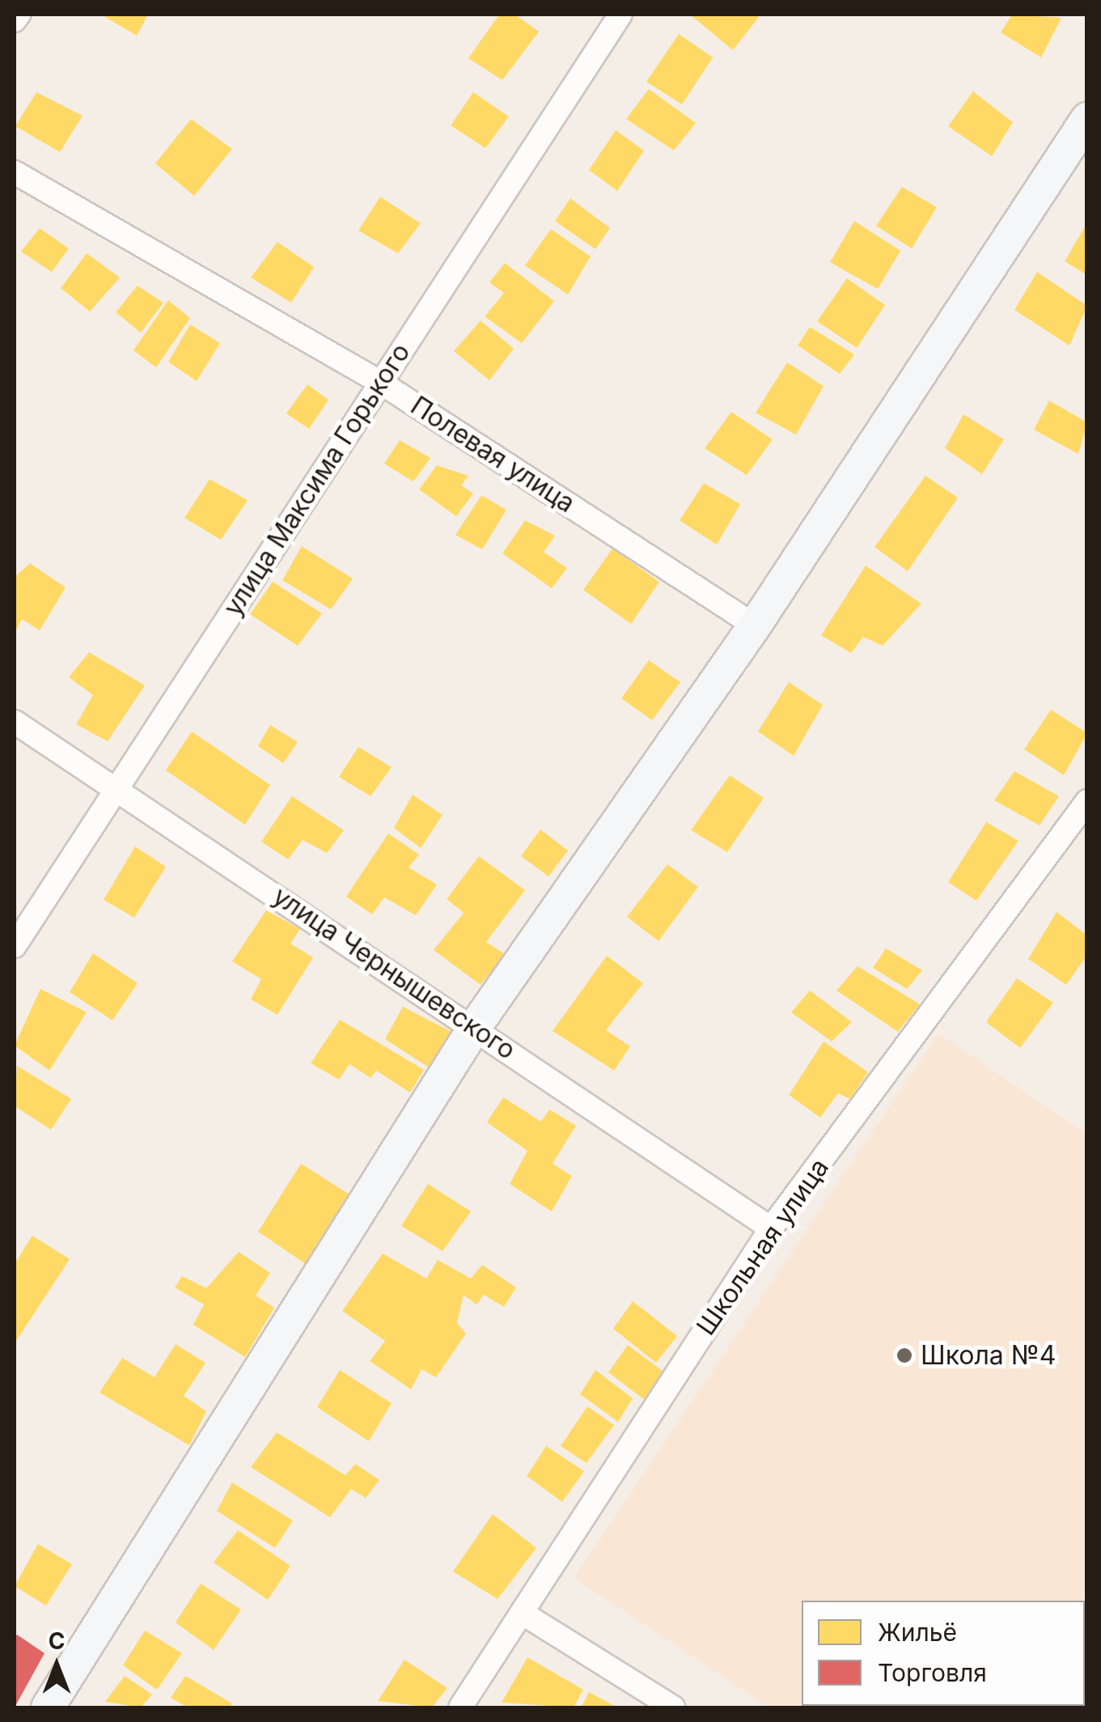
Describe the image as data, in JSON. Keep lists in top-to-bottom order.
{
  "streets": {
    "street": [
      "Полевая улица",
      "улица Максима Горького",
      "улица Чернышевского",
      "Школьная улица"
    ]
  },
  "crossings": [
    ["Полевая улица", "улица Максима Горького"],
    ["улица Максима Горького", "улица Чернышевского"],
    ["улица Чернышевского", "Школьная улица"]
  ],
  "places": ["Школа №4"],
  "legend": ["Жильё", "Торговля"],
  "north": "top"
}
